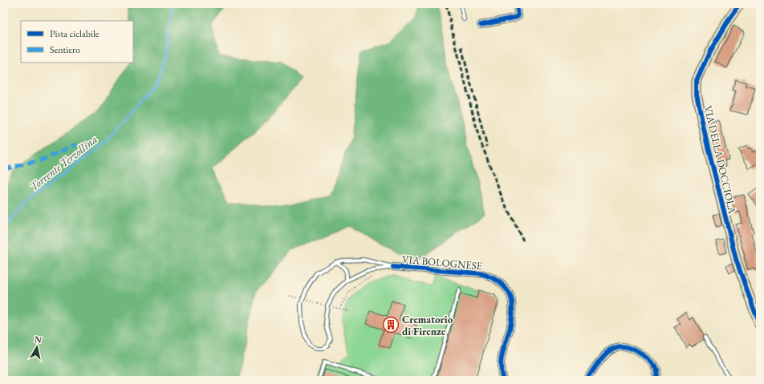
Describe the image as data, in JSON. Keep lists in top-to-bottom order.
{
  "streets": {
    "street": ["VIA DELLA DOCCIOLA", "VIA BOLOGNESE"]
  },
  "water": ["Torrente Terzollina"],
  "places": {
    "building": ["Crematorio di Firenze"]
  },
  "legend": ["Pista ciclabile", "Sentiero"],
  "north": "top"
}
